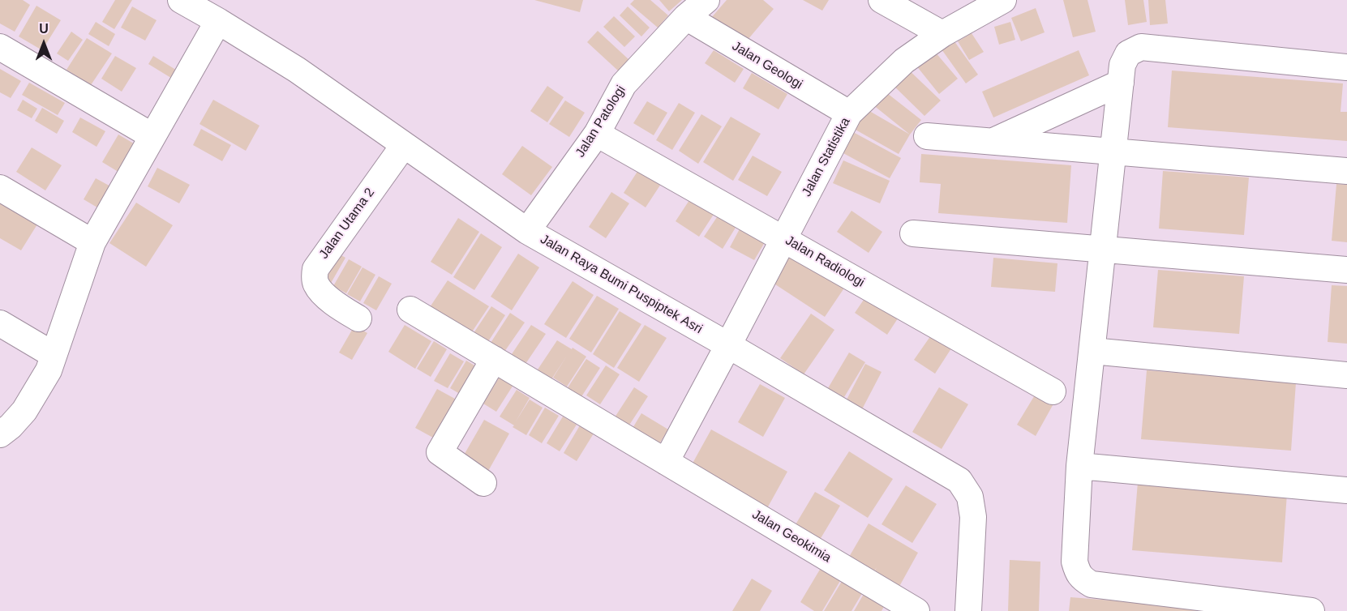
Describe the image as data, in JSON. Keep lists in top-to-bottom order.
{
  "streets": {
    "street": [
      "Jalan Geologi",
      "Jalan Patologi",
      "Jalan Statistika",
      "Jalan Utama 2",
      "Jalan Radiologi",
      "Jalan Raya Bumi Puspiptek Asri",
      "Jalan Geokimia"
    ]
  },
  "crossings": [
    ["Jalan Geologi", "Jalan Patologi"],
    ["Jalan Geologi", "Jalan Statistika"],
    ["Jalan Patologi", "Jalan Radiologi"],
    ["Jalan Patologi", "Jalan Raya Bumi Puspiptek Asri"],
    ["Jalan Statistika", "Jalan Radiologi"],
    ["Jalan Statistika", "Jalan Raya Bumi Puspiptek Asri"],
    ["Jalan Utama 2", "Jalan Raya Bumi Puspiptek Asri"]
  ],
  "north": "top"
}
